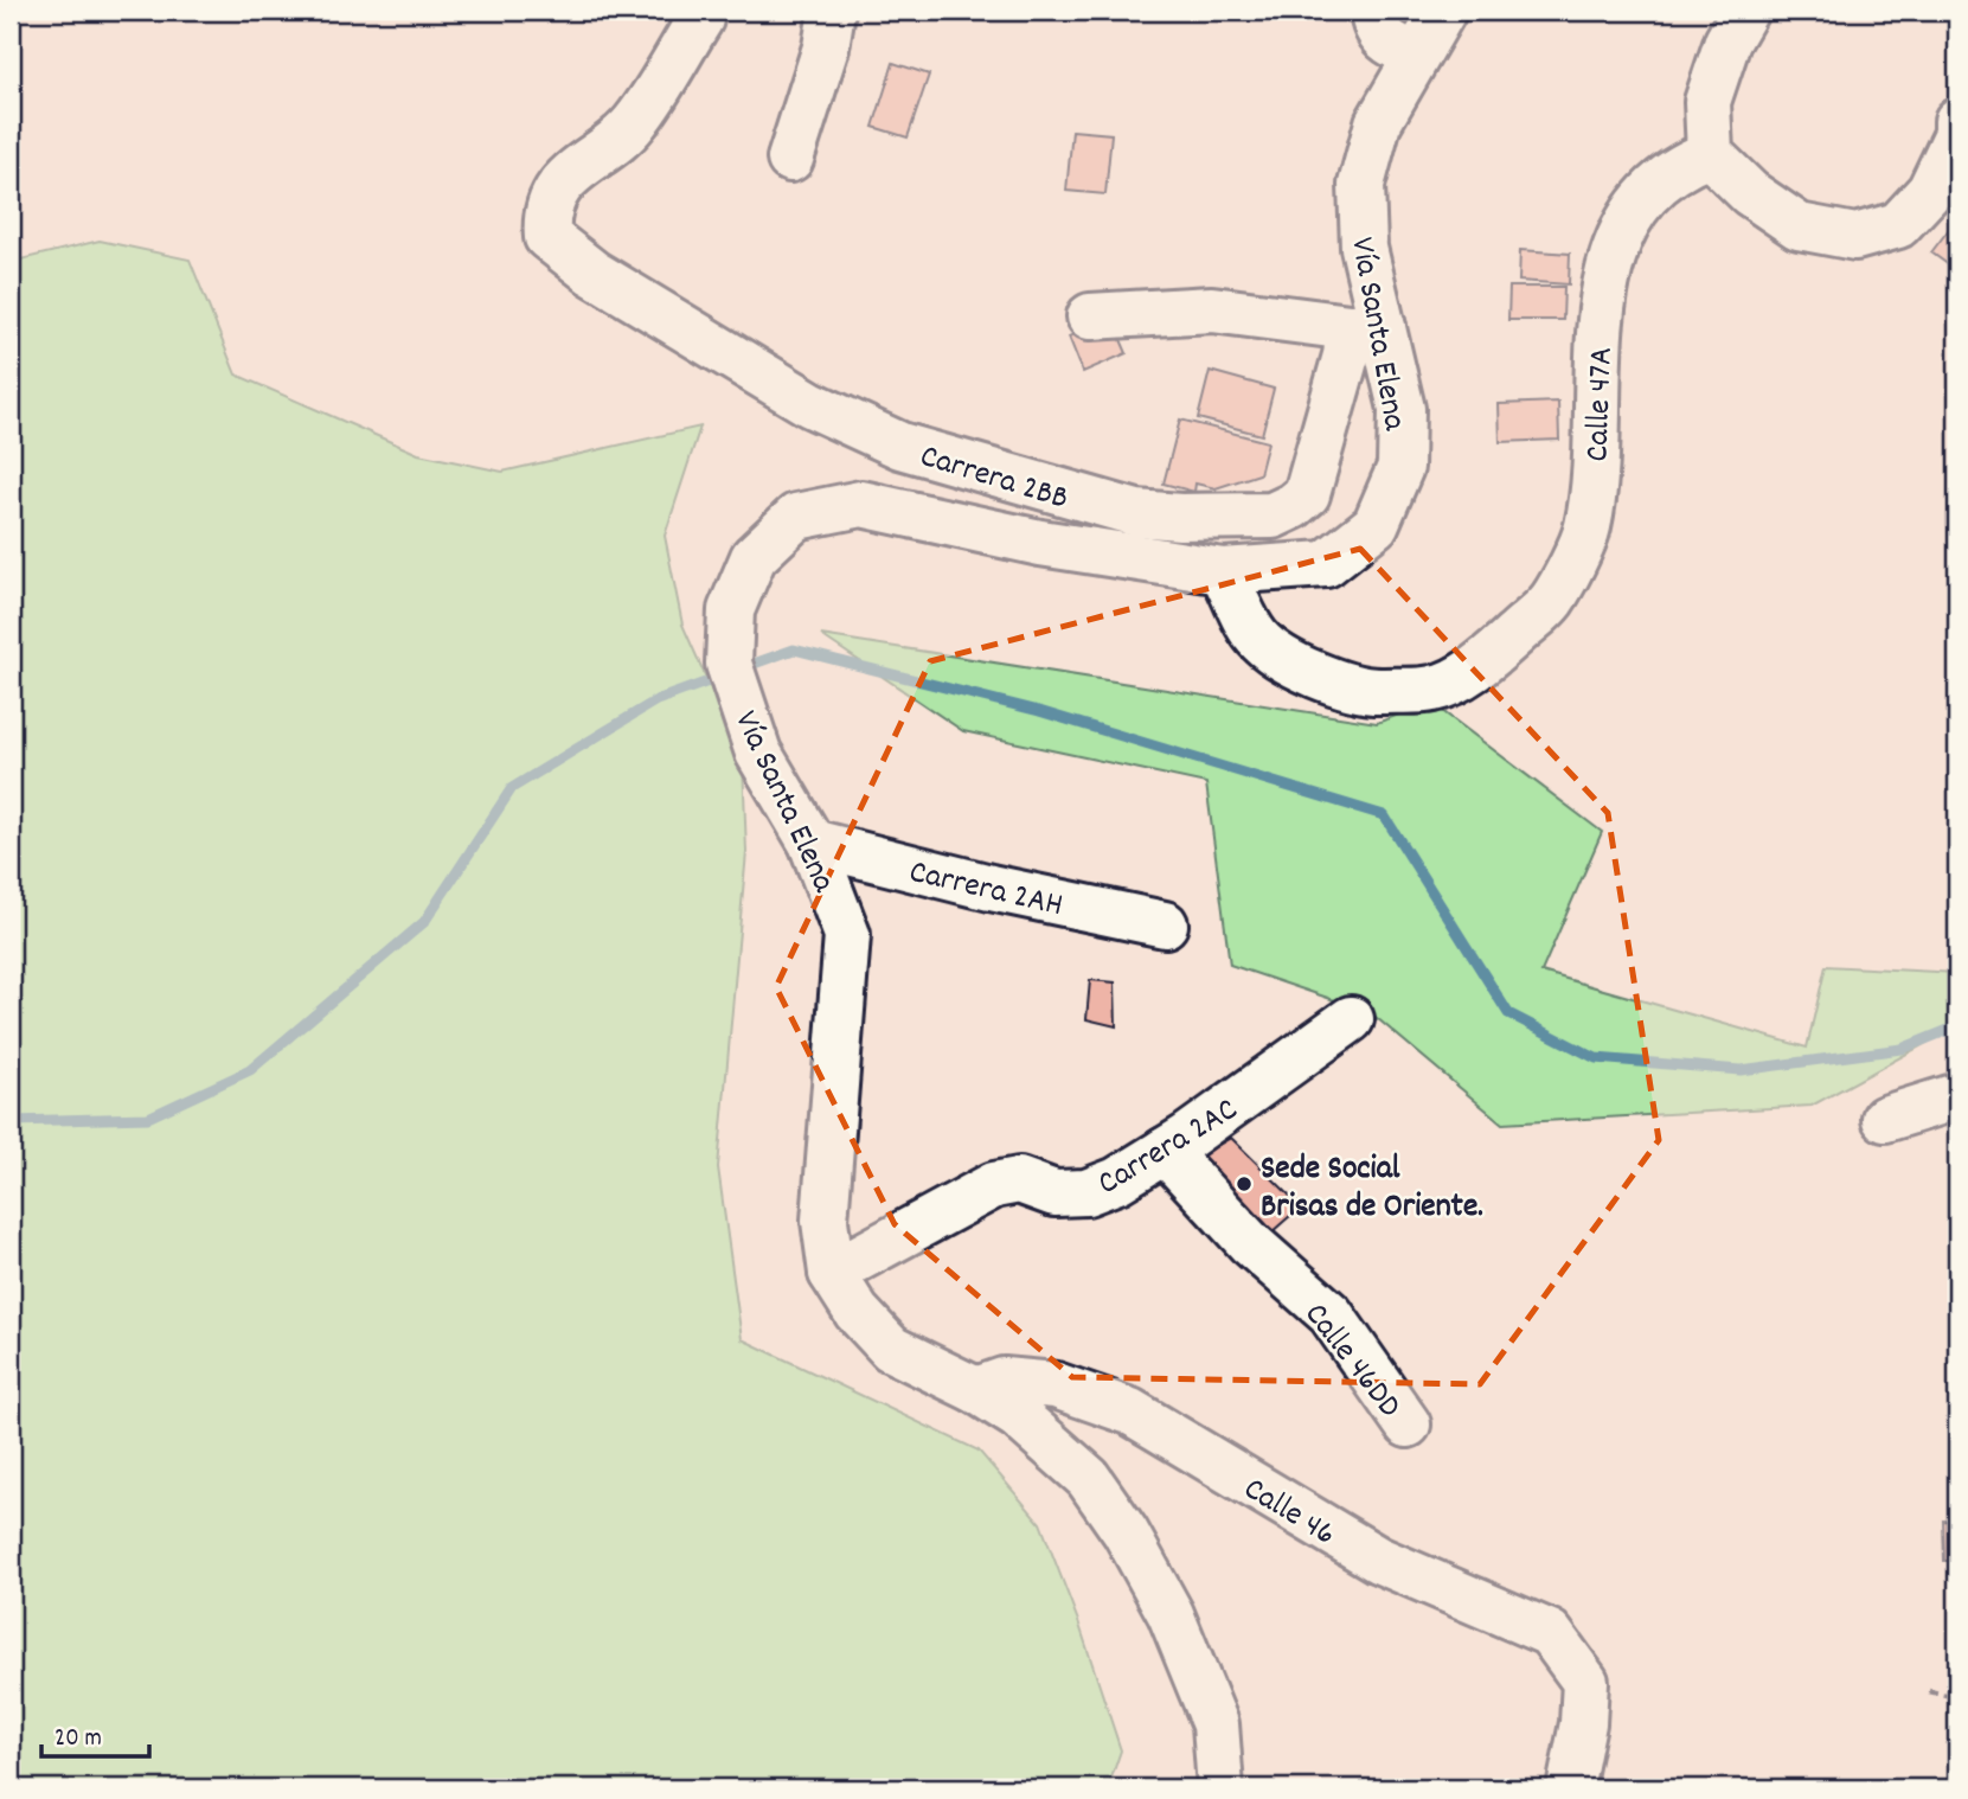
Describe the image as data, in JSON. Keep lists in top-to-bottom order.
{
  "streets": {
    "street": [
      "Vía Santa Elena",
      "Calle 47A",
      "Carrera 2BB",
      "Carrera 2AH",
      "Carrera 2AC",
      "Calle 46DD",
      "Calle 46"
    ]
  },
  "crossings": [
    ["Vía Santa Elena", "Calle 47A"],
    ["Vía Santa Elena", "Carrera 2BB"],
    ["Vía Santa Elena", "Carrera 2AH"],
    ["Vía Santa Elena", "Carrera 2AC"],
    ["Vía Santa Elena", "Calle 46"],
    ["Carrera 2AC", "Calle 46DD"]
  ],
  "places": ["Sede Social Brisas de Oriente."],
  "scale_bar": "20 m"
}
